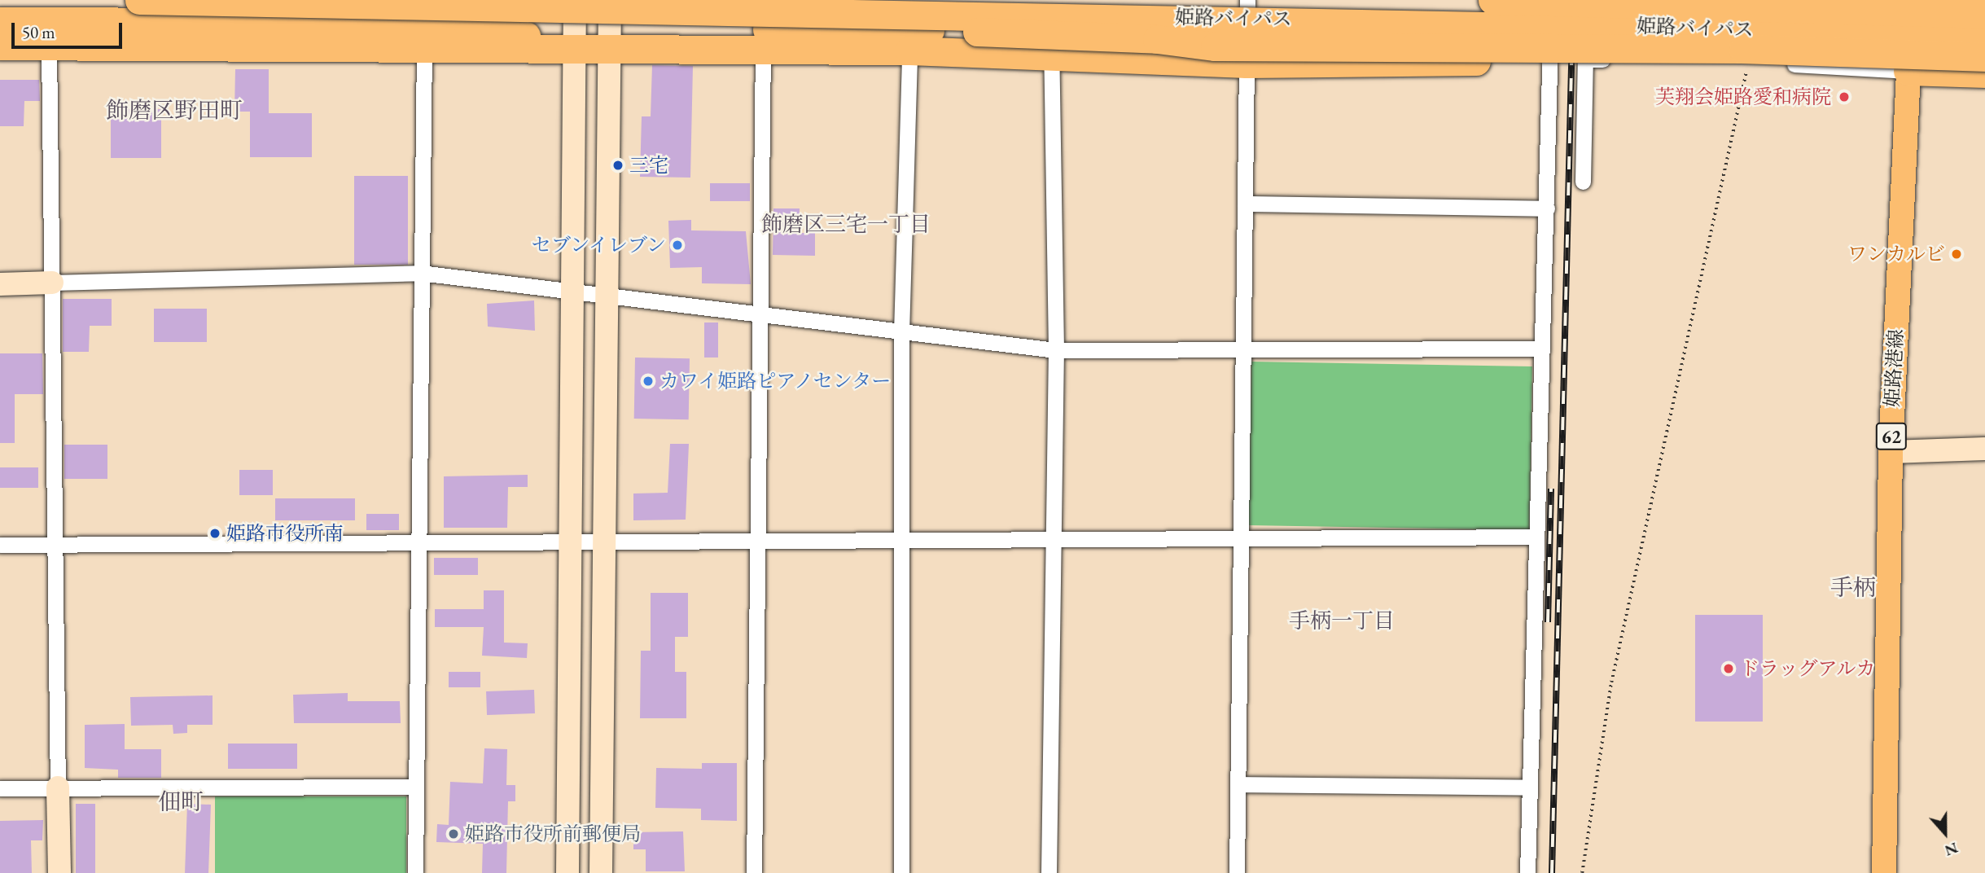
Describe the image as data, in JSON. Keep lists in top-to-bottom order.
{
  "streets": {
    "highway": ["姫路バイパス"],
    "main road": ["姫路港線", "62"]
  },
  "districts": [
    "飾磨区野田町",
    "飾磨区三宅一丁目",
    "手柄",
    "手柄一丁目",
    "佃町"
  ],
  "places": [
    "芙翔会姫路愛和病院",
    "三宅",
    "セブンイレブン",
    "ワンカルビ",
    "カワイ姫路ピアノセンター",
    "姫路市役所南",
    "ドラッグアルカ",
    "姫路市役所前郵便局"
  ],
  "scale_bar": "50 m",
  "north": "bottom"
}
